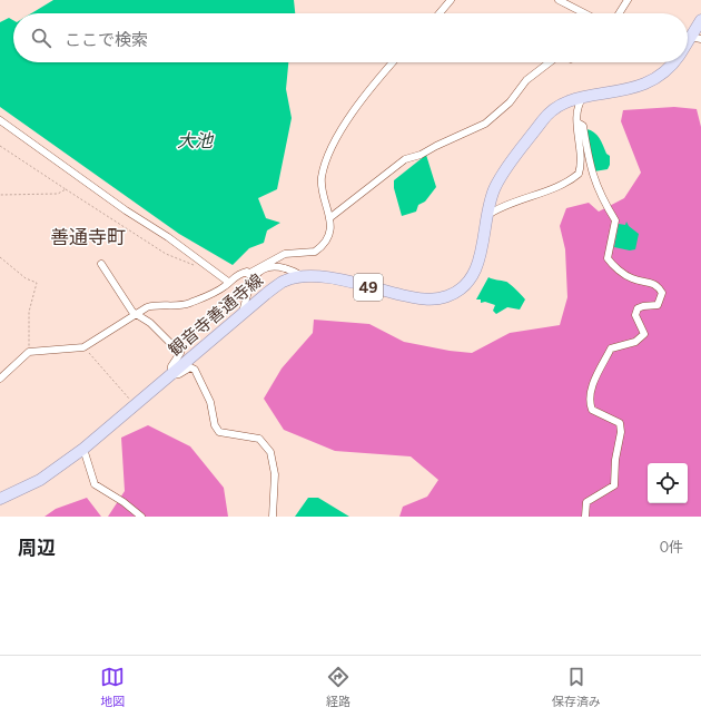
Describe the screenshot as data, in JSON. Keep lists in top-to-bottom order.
{
  "streets": {
    "main road": ["49", "観音寺善通寺線"]
  },
  "districts": ["善通寺町"],
  "water": ["大池"],
  "page": {
    "search": "ここで検索",
    "heading": ["周辺", "0件"],
    "nav": ["地図", "経路", "保存済み"]
  }
}
